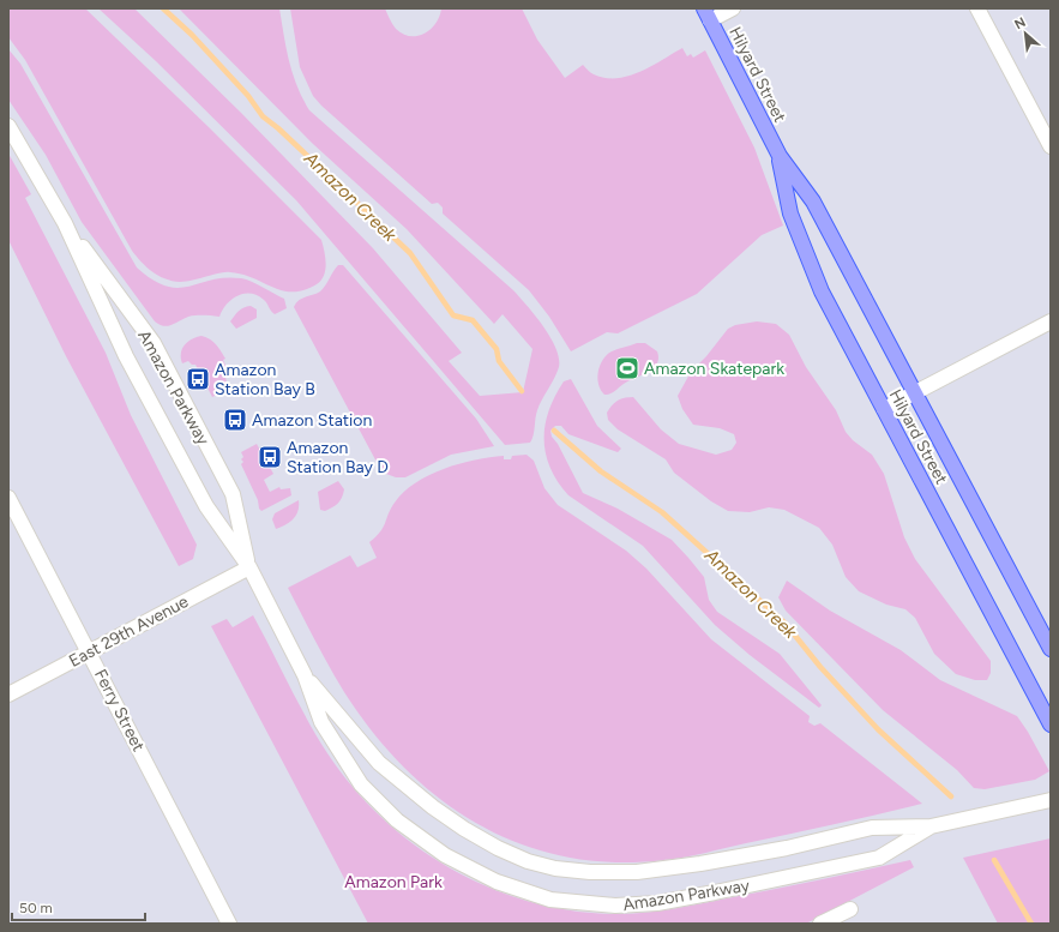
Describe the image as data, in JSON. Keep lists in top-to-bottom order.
{
  "streets": {
    "main road": [
      "Hilyard Street",
      "Amazon Parkway",
      "East 29th Avenue",
      "Ferry Street"
    ]
  },
  "crossings": [
    ["Amazon Parkway", "East 29th Avenue"],
    ["East 29th Avenue", "Ferry Street"]
  ],
  "water": ["Amazon Creek"],
  "parks": ["Amazon Park"],
  "places": {
    "sports": ["Amazon Skatepark"],
    "bus stop": ["Amazon Station Bay B", "Amazon Station", "Amazon Station Bay D"]
  },
  "scale_bar": "50 m",
  "north": "top left"
}
